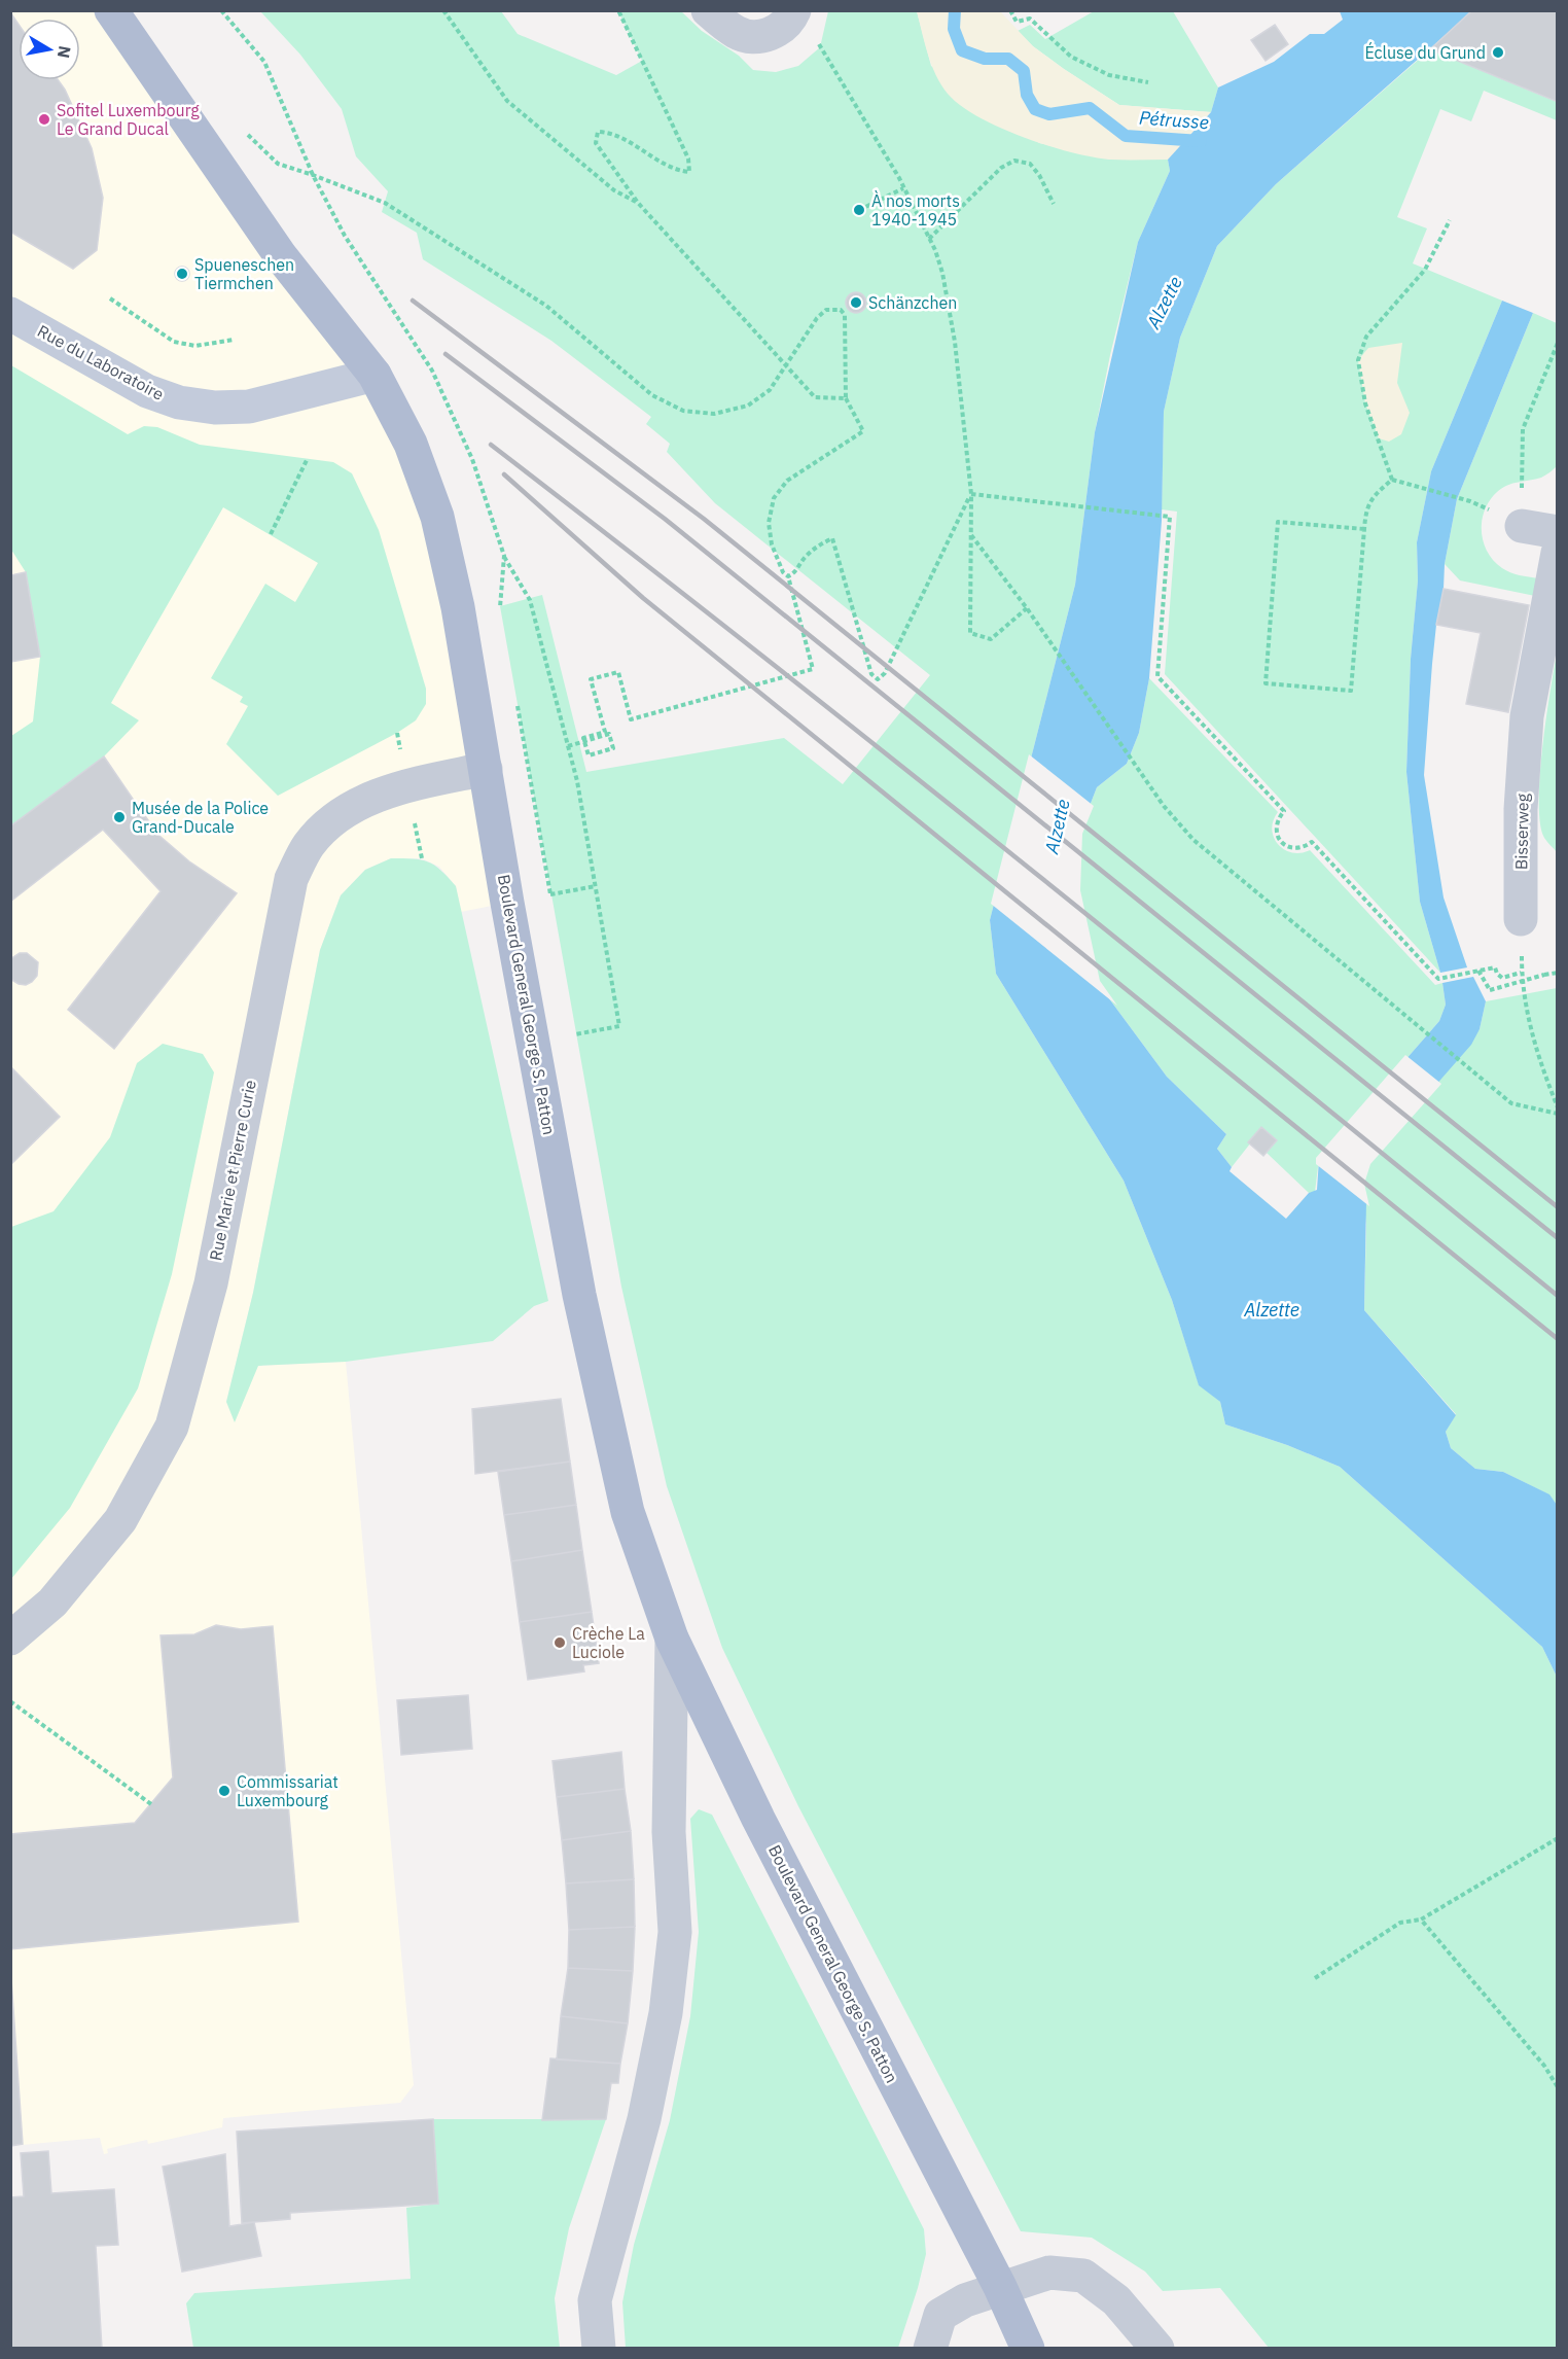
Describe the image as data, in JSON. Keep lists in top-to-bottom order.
{
  "streets": {
    "main road": ["Rue du Laboratoire", "Boulevard General George S. Patton"],
    "street": ["Bisserweg", "Rue Marie et Pierre Curie"]
  },
  "crossings": [
    ["Rue du Laboratoire", "Boulevard General George S. Patton"],
    ["Boulevard General George S. Patton", "Rue Marie et Pierre Curie"]
  ],
  "water": ["Pétrusse", "Alzette"],
  "places": [
    "Écluse du Grund",
    "Sofitel Luxembourg Le Grand Ducal",
    "À nos morts 1940-1945",
    "Spueneschen Tiermchen",
    "Schänzchen",
    "Musée de la Police Grand-Ducale",
    "Crèche La Luciole",
    "Commissariat Luxembourg"
  ],
  "north": "right"
}
